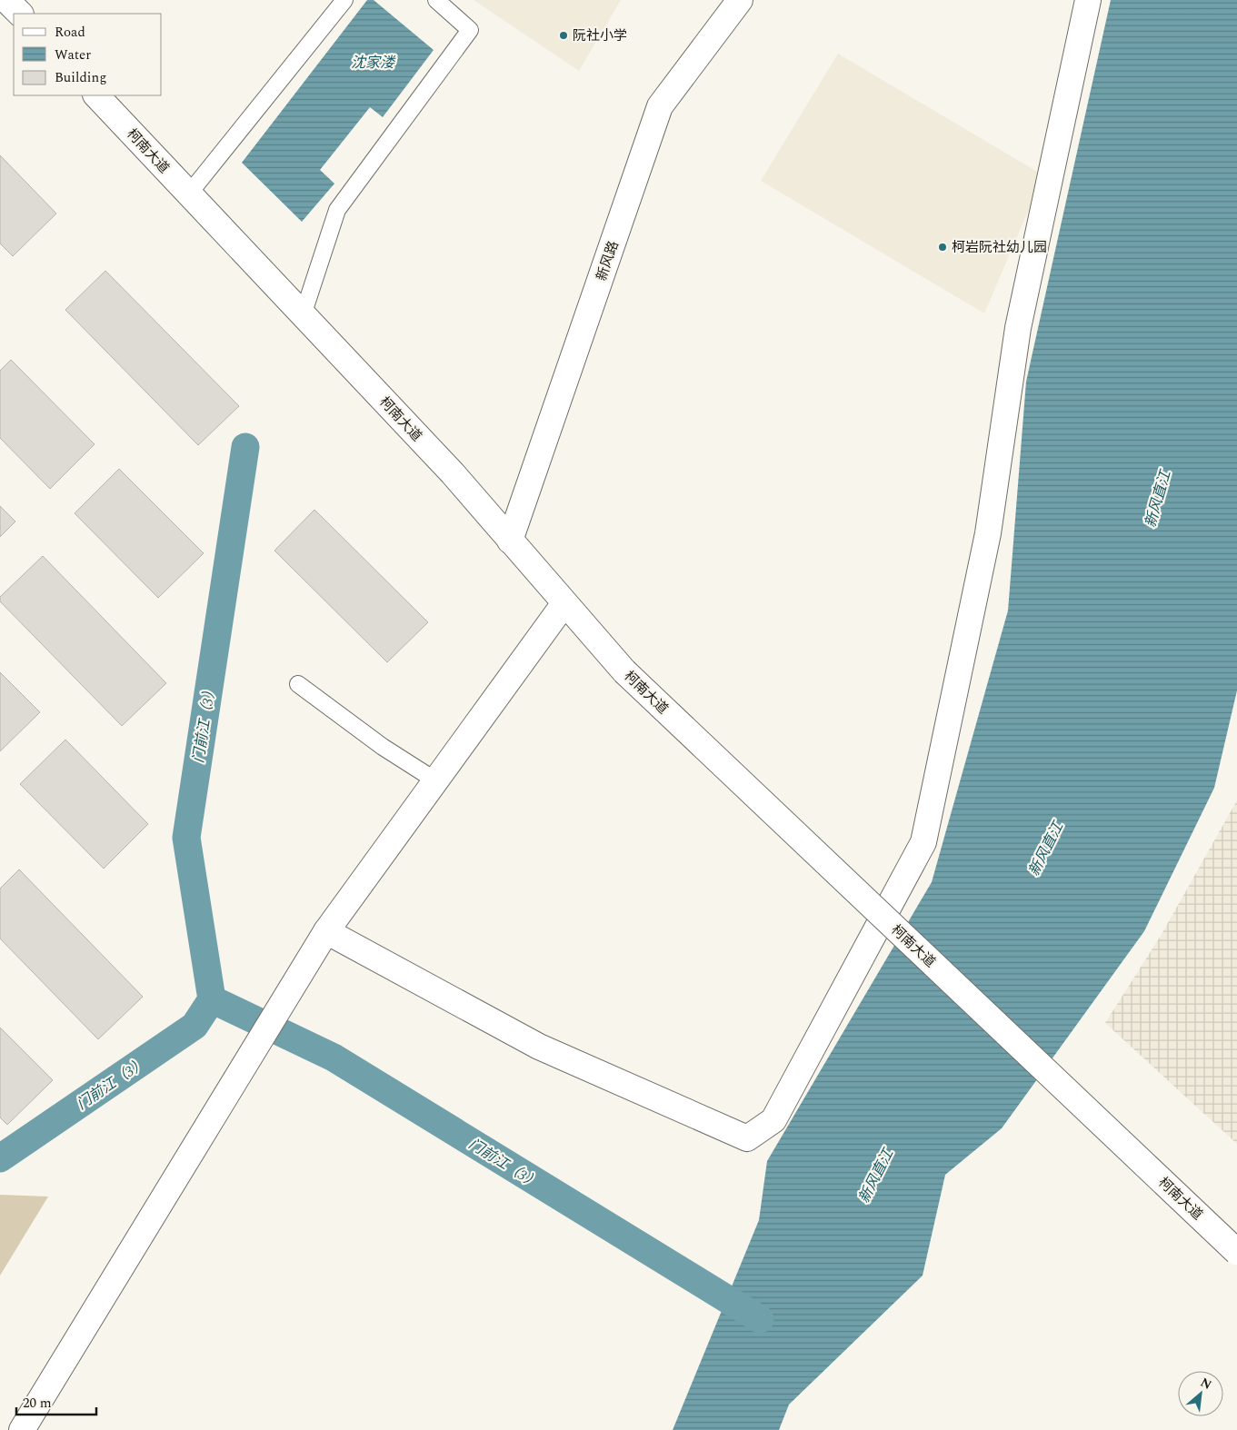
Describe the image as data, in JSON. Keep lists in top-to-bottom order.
{
  "streets": {
    "street": ["柯南大道", "新风路"]
  },
  "crossings": [
    ["柯南大道", "新风路"]
  ],
  "water": ["沈家溇", "新风直江", "门前江（3）"],
  "places": ["阮社小学", "柯岩阮社幼儿园"],
  "legend": ["Road", "Water", "Building"],
  "scale_bar": "20 m",
  "north": "top right"
}
